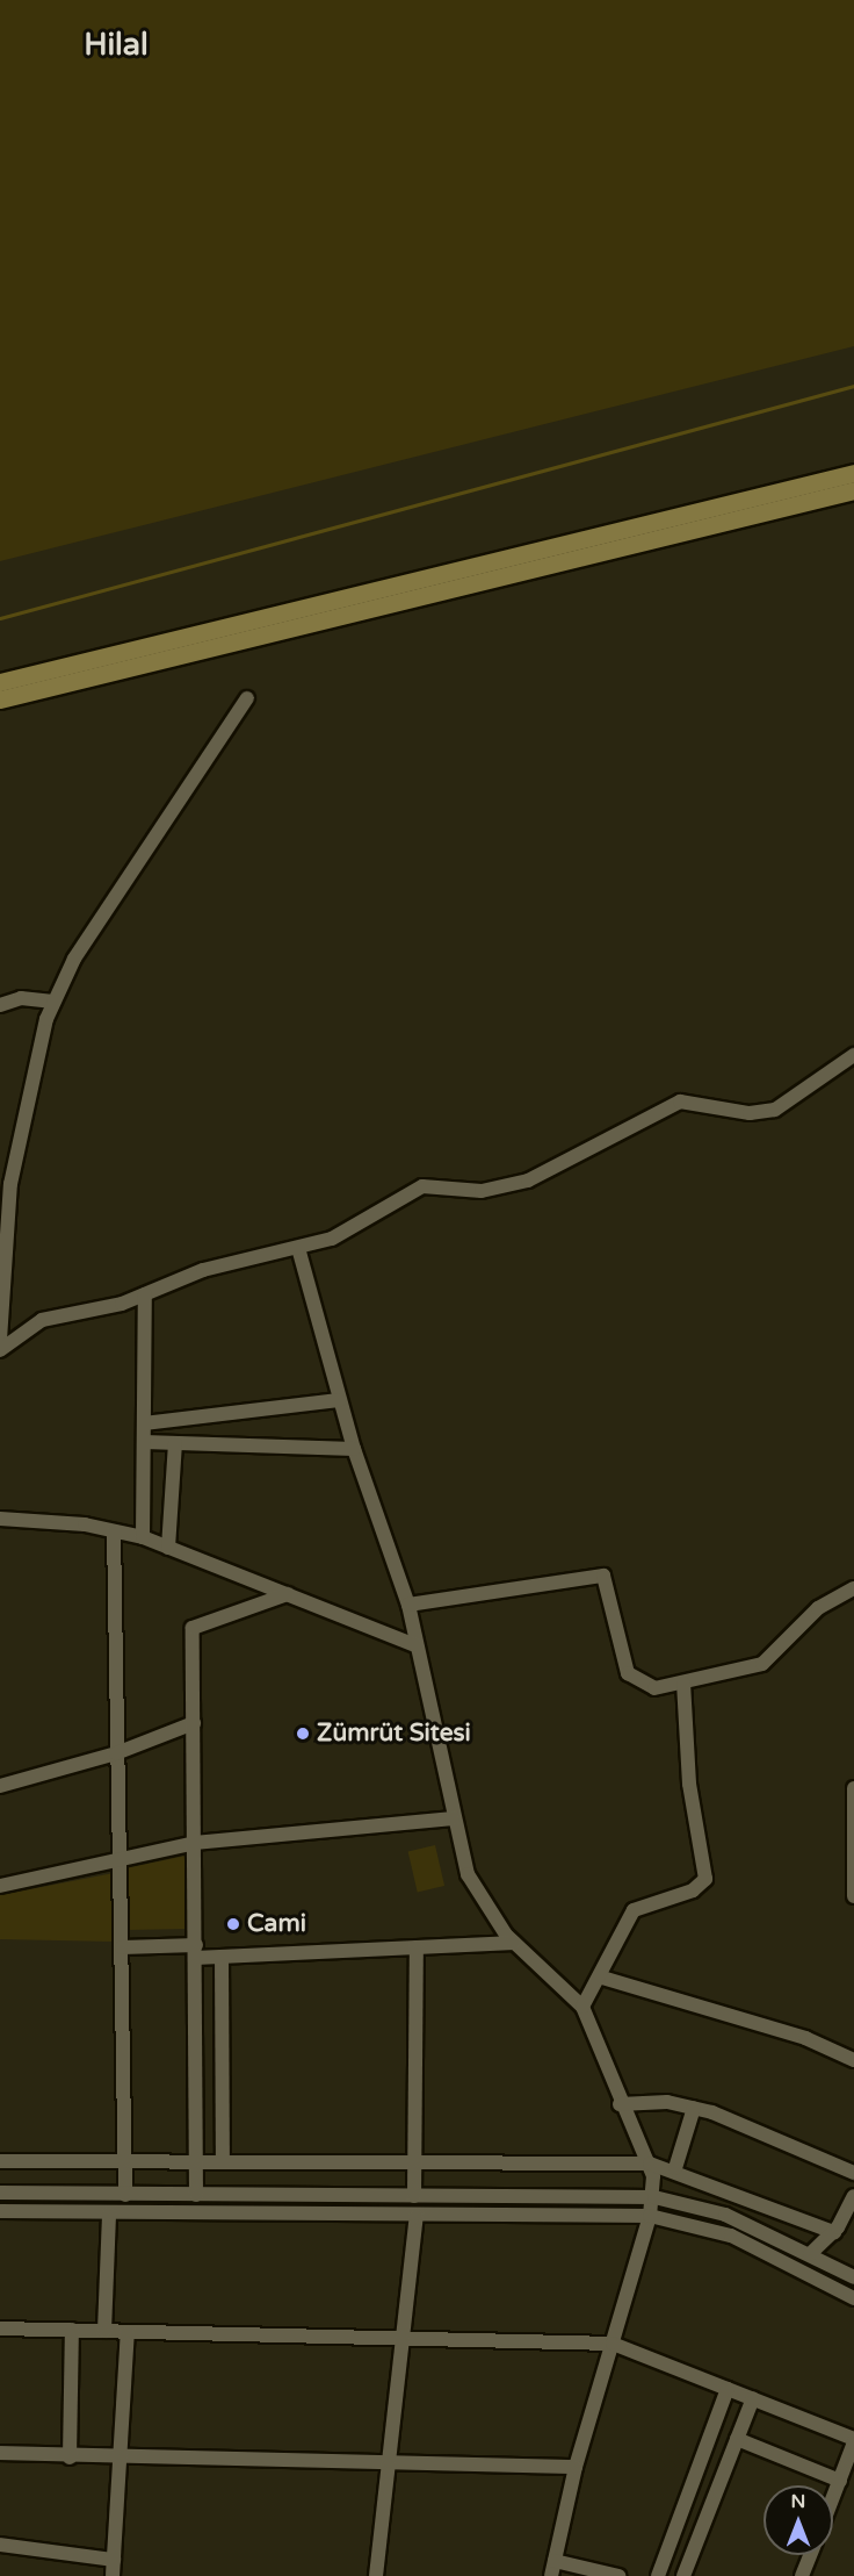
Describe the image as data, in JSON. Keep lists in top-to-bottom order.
{
  "districts": ["Hilal"],
  "places": ["Zümrüt Sitesi", "Cami"],
  "north": "top"
}
